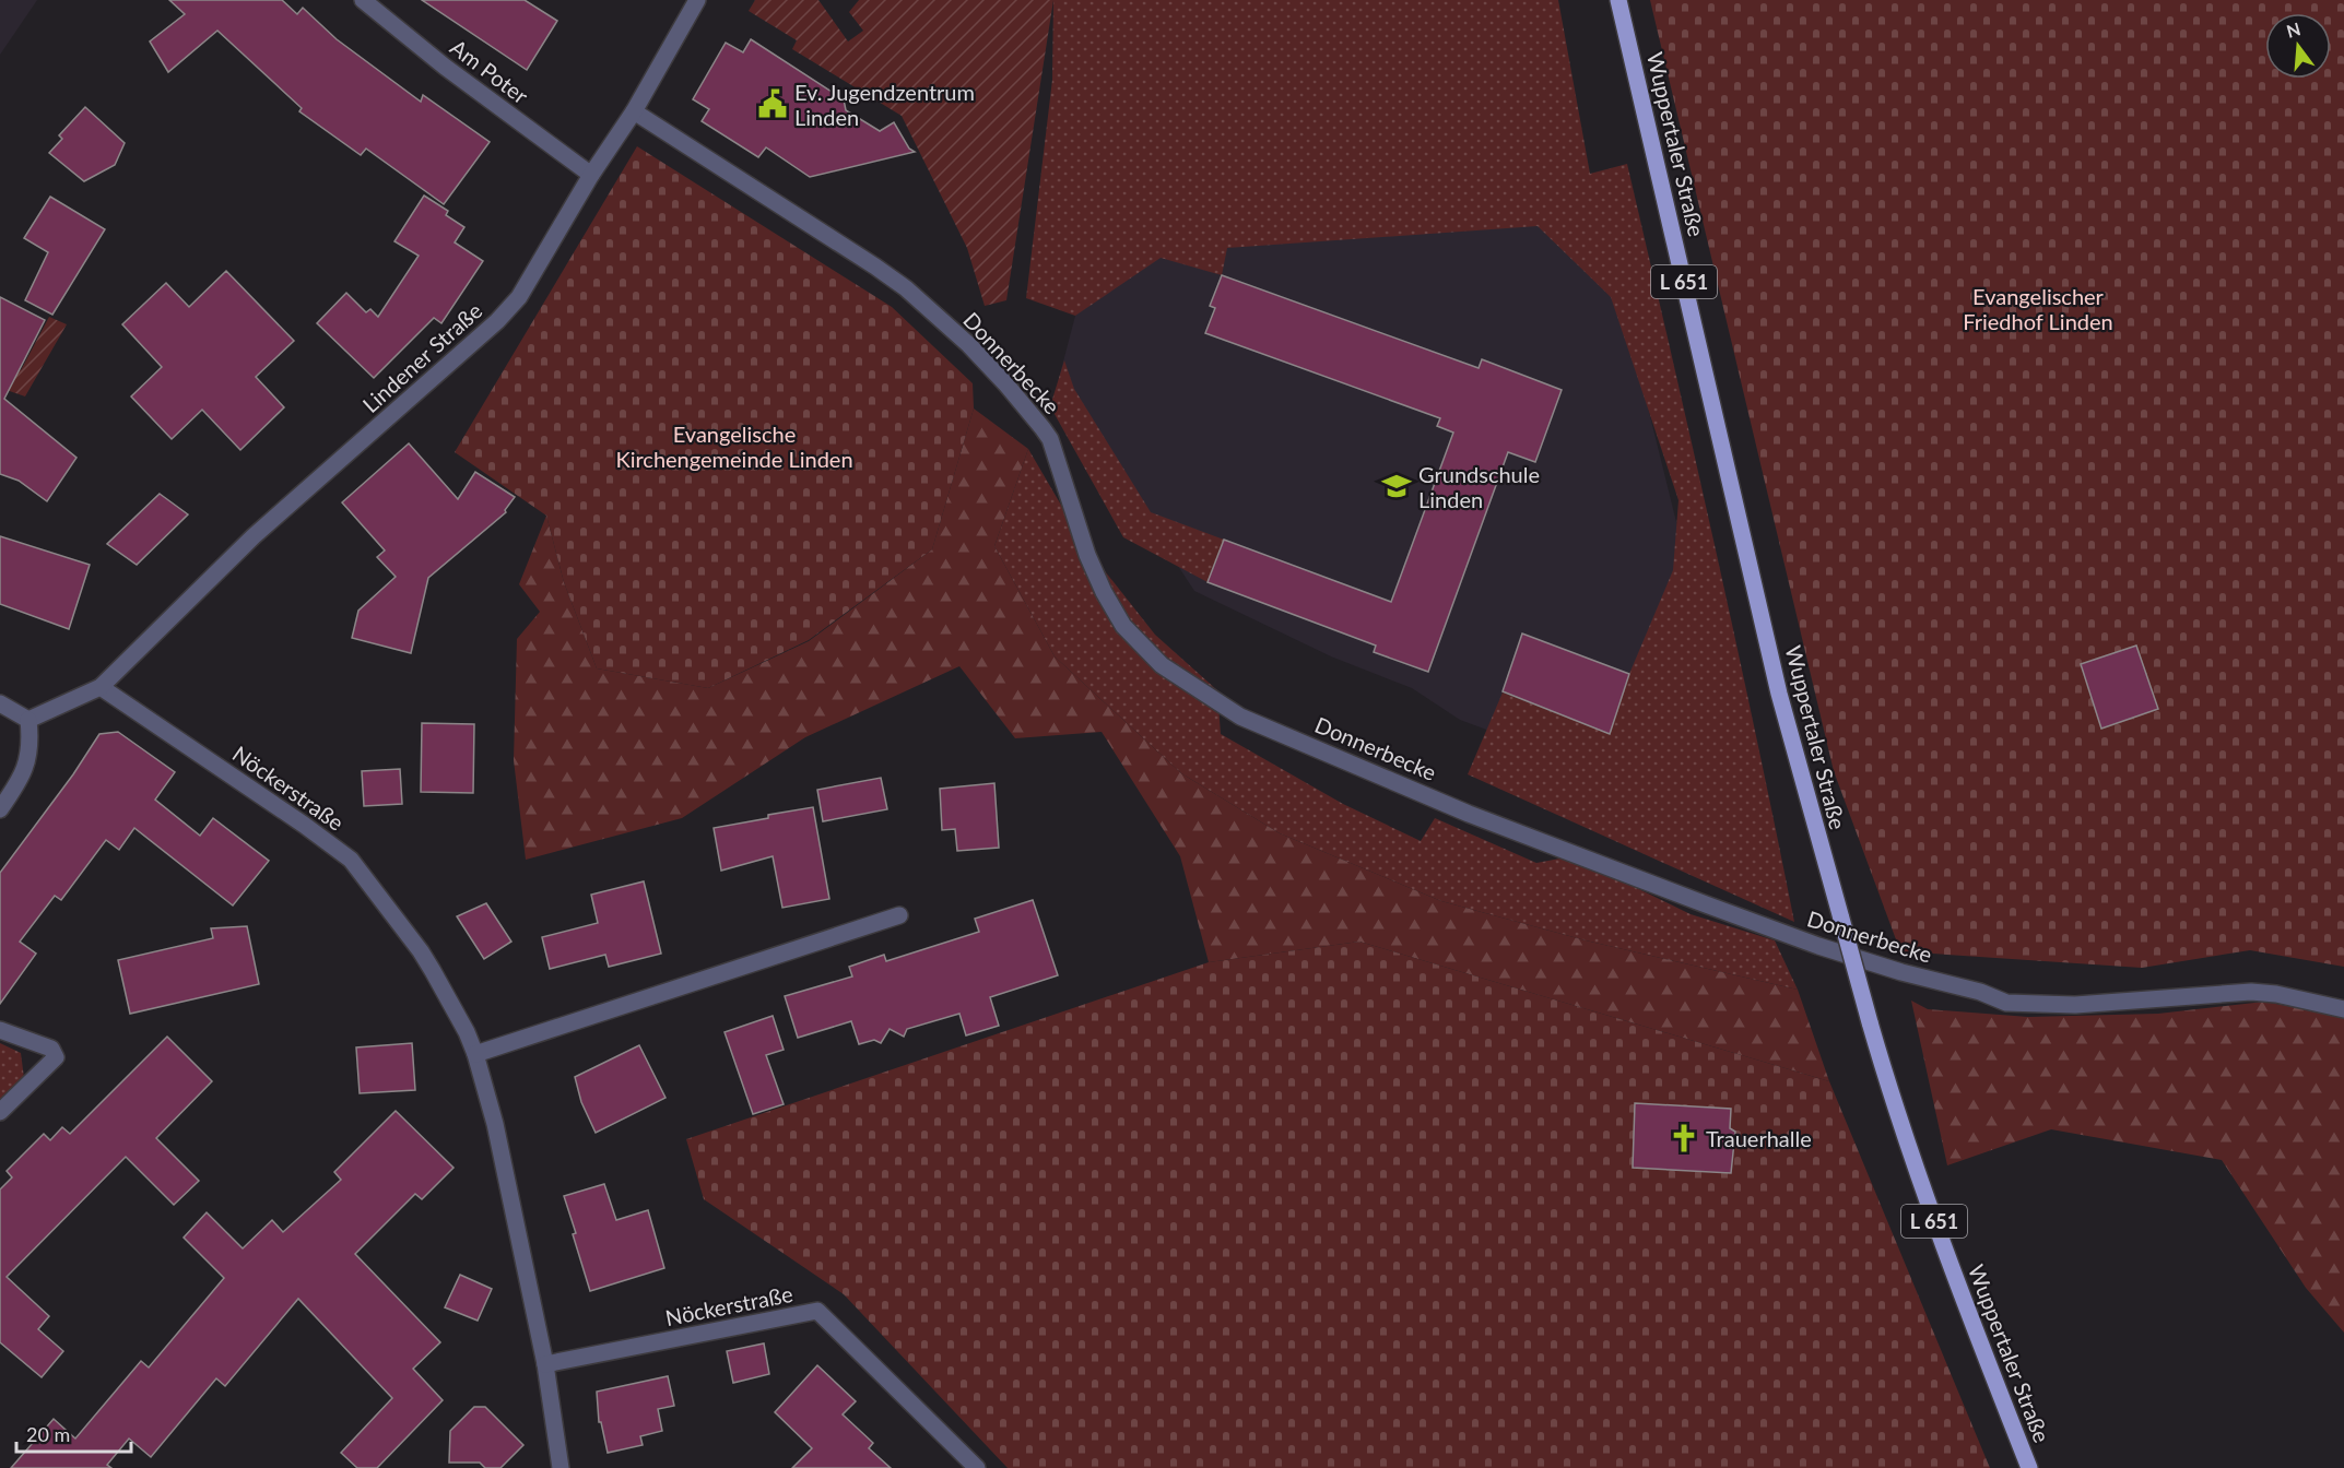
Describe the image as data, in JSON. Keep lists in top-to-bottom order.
{
  "streets": {
    "main road": ["Wuppertaler Straße", "L 651"],
    "street": [
      "Am Poter",
      "Lindener Straße",
      "Donnerbecke",
      "Nöckerstraße"
    ]
  },
  "crossings": [
    ["Am Poter", "Lindener Straße"],
    ["Lindener Straße", "Donnerbecke"],
    ["Lindener Straße", "Nöckerstraße"]
  ],
  "parks": ["Evangelischer Friedhof Linden", "Evangelische Kirchengemeinde Linden"],
  "places": {
    "public building": ["Ev. Jugendzentrum Linden"],
    "school or university": ["Grundschule Linden"],
    "church": ["Trauerhalle"]
  },
  "scale_bar": "20 m",
  "north": "top"
}
